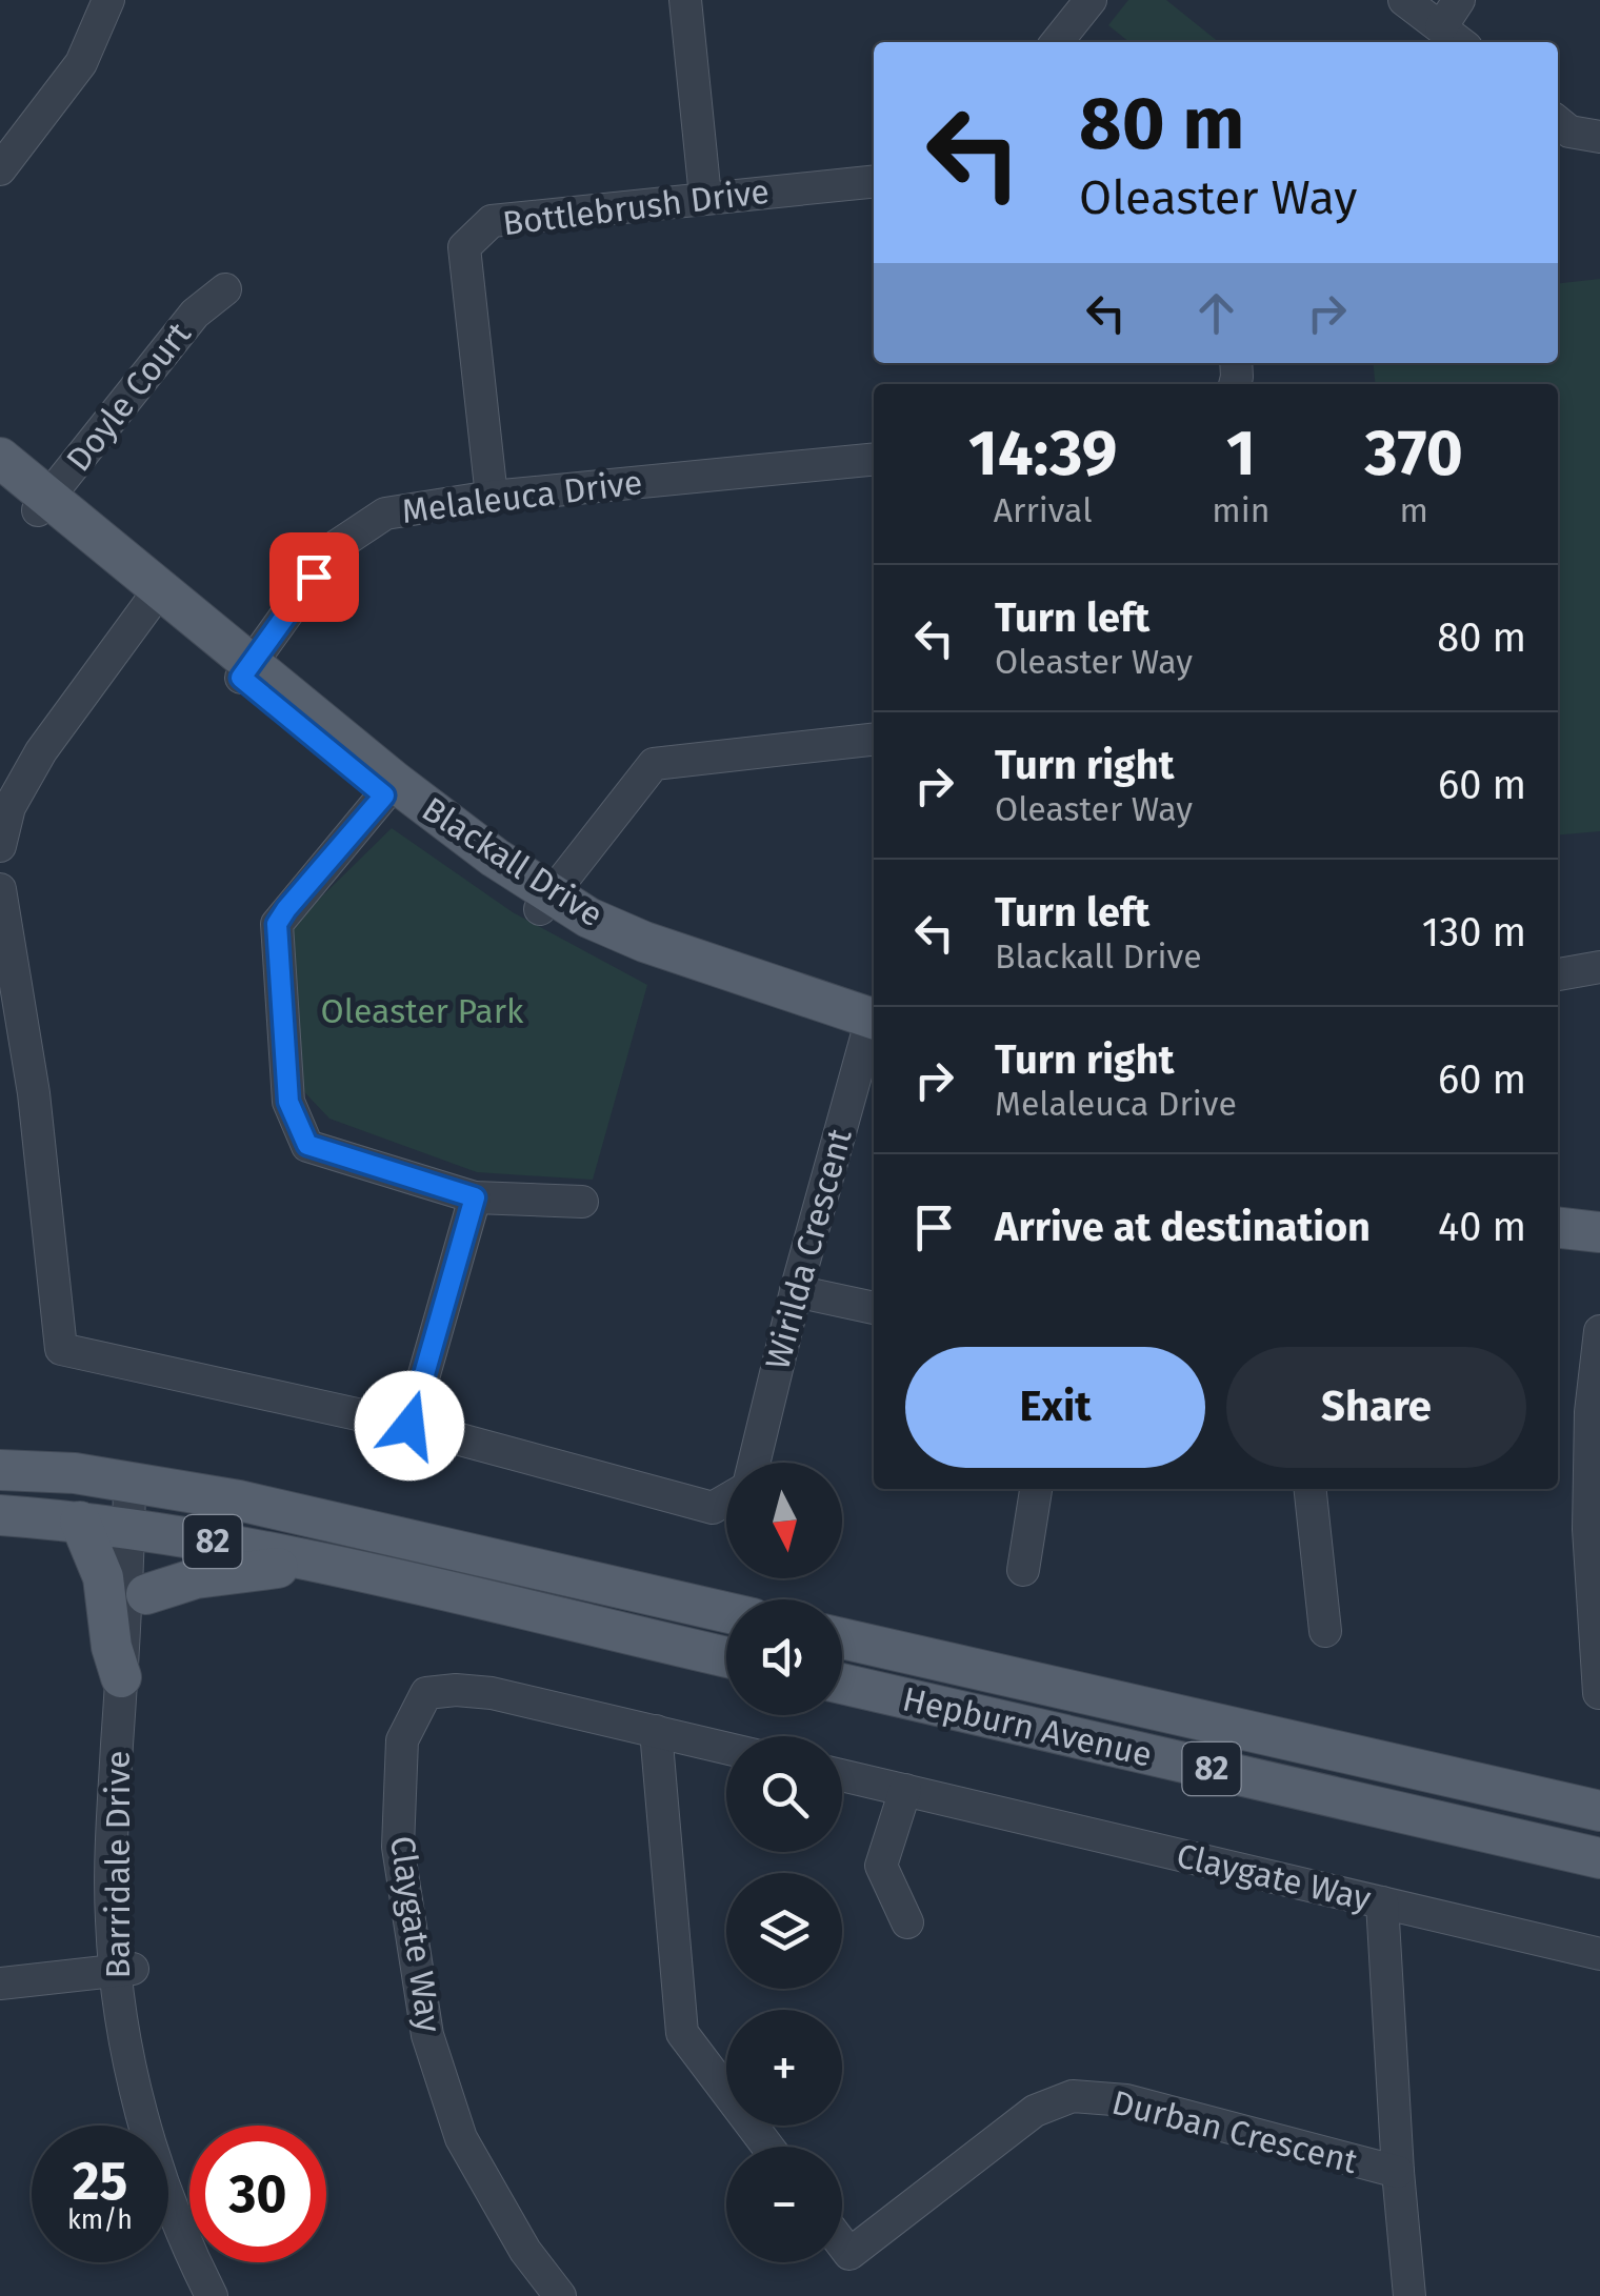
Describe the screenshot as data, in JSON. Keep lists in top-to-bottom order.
{
  "streets": {
    "main road": ["Blackall Drive", "82", "Hepburn Avenue"],
    "street": [
      "Bottlebrush Drive",
      "Doyle Court",
      "Melaleuca Drive",
      "Wirilda Crescent",
      "Barridale Drive",
      "Claygate Way",
      "Durban Crescent"
    ]
  },
  "crossings": [
    ["Bottlebrush Drive", "Melaleuca Drive"],
    ["Doyle Court", "Blackall Drive"],
    ["Melaleuca Drive", "Blackall Drive"],
    ["Blackall Drive", "Wirilda Crescent"],
    ["82", "Barridale Drive"]
  ],
  "parks": ["Oleaster Park"],
  "north": "bottom",
  "page": {
    "turn": ["80 m", "Oleaster Way"],
    "eta": [
      "14:39",
      "Arrival",
      "1",
      "min",
      "370",
      "m"
    ],
    "list": [
      {
        "name": "Turn left",
        "note": "Oleaster Way",
        "value": "80 m"
      },
      {
        "name": "Turn right",
        "note": "Oleaster Way",
        "value": "60 m"
      },
      {
        "name": "Turn left",
        "note": "Blackall Drive",
        "value": "130 m"
      },
      {
        "name": "Turn right",
        "note": "Melaleuca Drive",
        "value": "60 m"
      },
      {
        "name": "Arrive at destination",
        "value": "40 m"
      }
    ],
    "buttons": ["Exit", "Share"],
    "map_buttons": ["+", "−"],
    "speed": "25 km/h",
    "limit": "30"
  }
}
